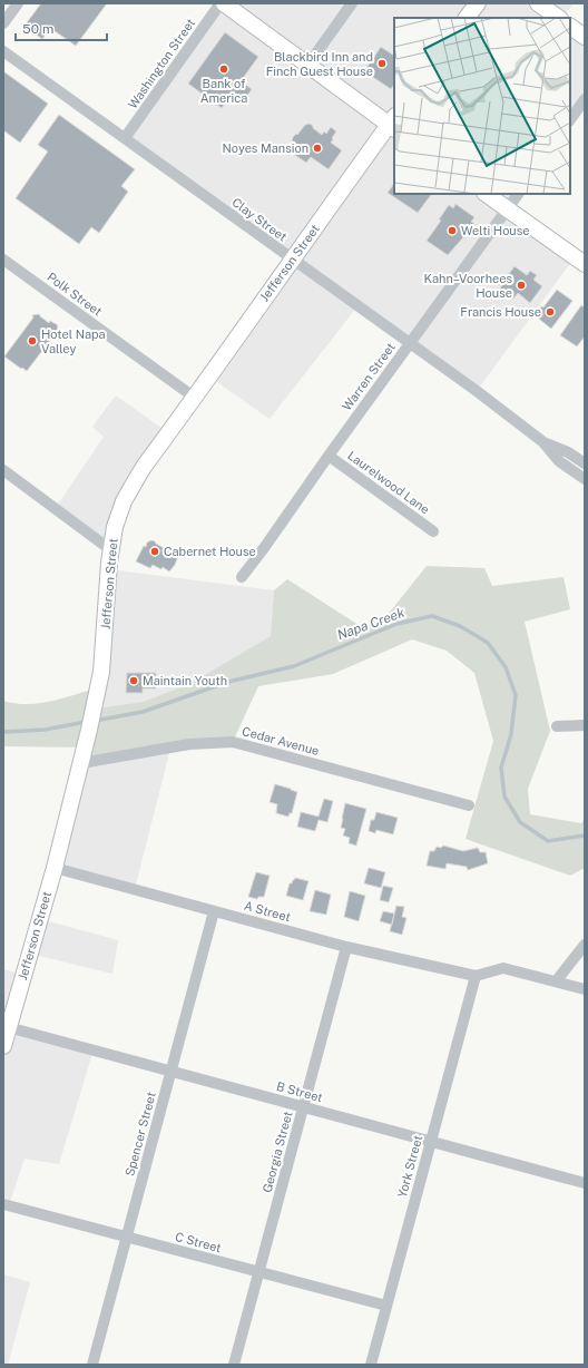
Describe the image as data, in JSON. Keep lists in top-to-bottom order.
{
  "streets": {
    "main road": ["Jefferson Street"],
    "street": [
      "Washington Street",
      "Clay Street",
      "Polk Street",
      "Warren Street",
      "Laurelwood Lane",
      "Cedar Avenue",
      "A Street",
      "B Street",
      "Spencer Street",
      "Georgia Street",
      "York Street",
      "C Street"
    ]
  },
  "crossings": [
    ["Washington Street", "Clay Street"],
    ["Clay Street", "Jefferson Street"],
    ["Clay Street", "Warren Street"],
    ["Jefferson Street", "Polk Street"],
    ["Jefferson Street", "Cedar Avenue"],
    ["Jefferson Street", "A Street"],
    ["Jefferson Street", "B Street"],
    ["Warren Street", "Laurelwood Lane"],
    ["A Street", "Spencer Street"],
    ["A Street", "Georgia Street"],
    ["A Street", "York Street"],
    ["B Street", "Spencer Street"],
    ["B Street", "Georgia Street"],
    ["B Street", "York Street"],
    ["Spencer Street", "C Street"],
    ["Georgia Street", "C Street"],
    ["York Street", "C Street"]
  ],
  "water": ["Napa Creek"],
  "places": [
    "Blackbird Inn and Finch Guest House",
    "Bank of America",
    "Noyes Mansion",
    "Welti House",
    "Kahn–Voorhees House",
    "Francis House",
    "Hotel Napa Valley",
    "Cabernet House",
    "Maintain Youth"
  ],
  "scale_bar": "50 m"
}
